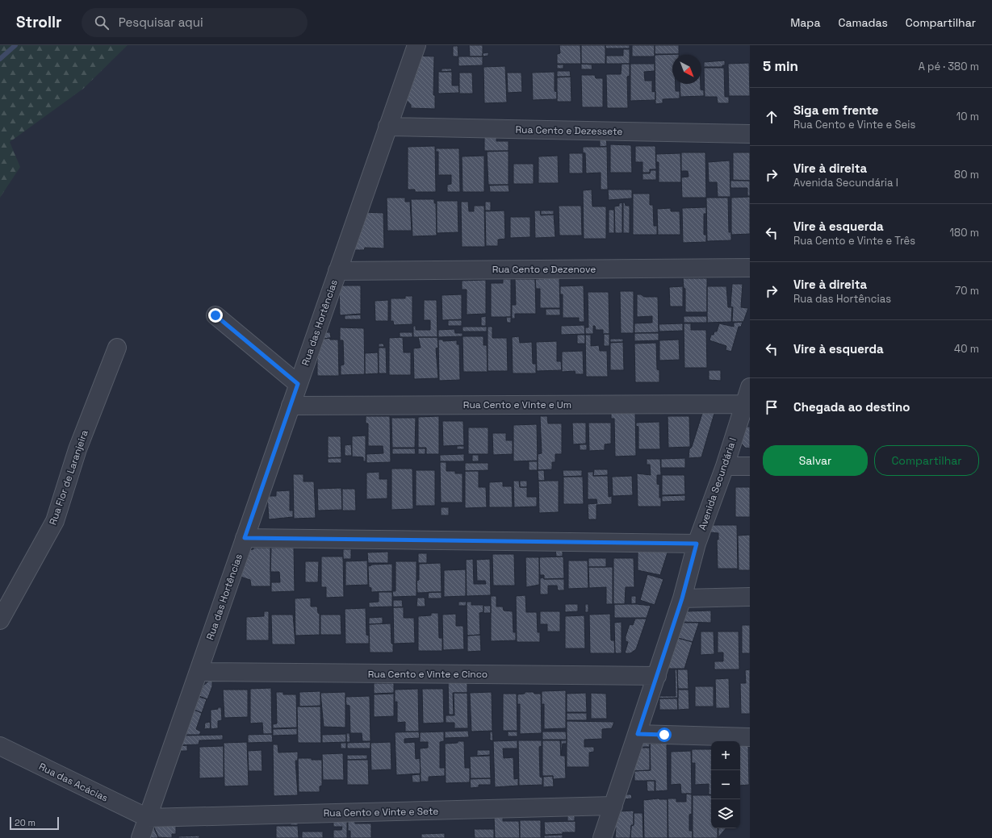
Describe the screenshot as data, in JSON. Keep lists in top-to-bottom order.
{
  "streets": {
    "street": [
      "Rua Cento e Dezessete",
      "Rua Cento e Dezenove",
      "Rua das Hortências",
      "Rua Cento e Vinte e Um",
      "Rua Flor de Laranjeira",
      "Avenida Secundária I",
      "Rua Cento e Vinte e Cinco",
      "Rua das Acácias",
      "Rua Cento e Vinte e Sete"
    ]
  },
  "crossings": [
    ["Rua Cento e Dezessete", "Rua das Hortências"],
    ["Rua Cento e Dezenove", "Rua das Hortências"],
    ["Rua das Hortências", "Rua Cento e Vinte e Um"],
    ["Rua das Hortências", "Rua Cento e Vinte e Cinco"],
    ["Rua das Hortências", "Rua das Acácias"],
    ["Rua das Hortências", "Rua Cento e Vinte e Sete"],
    ["Rua Cento e Vinte e Um", "Avenida Secundária I"],
    ["Avenida Secundária I", "Rua Cento e Vinte e Cinco"],
    ["Avenida Secundária I", "Rua Cento e Vinte e Sete"],
    ["Rua das Acácias", "Rua Cento e Vinte e Sete"]
  ],
  "scale_bar": "20 m",
  "north": "bottom right",
  "page": {
    "header": "Strollr",
    "search": "Pesquisar aqui",
    "nav": ["Mapa", "Camadas", "Compartilhar"],
    "heading": ["5 min", "A pé · 380 m"],
    "list": [
      ["Siga em frente", "Rua Cento e Vinte e Seis", "10 m"],
      ["Vire à direita", "Avenida Secundária I", "80 m"],
      ["Vire à esquerda", "Rua Cento e Vinte e Três", "180 m"],
      ["Vire à direita", "Rua das Hortências", "70 m"],
      ["Vire à esquerda", "40 m"],
      "Chegada ao destino"
    ],
    "buttons": ["Salvar", "Compartilhar"],
    "map_buttons": ["+", "−"],
    "scale": "20 m"
  }
}
